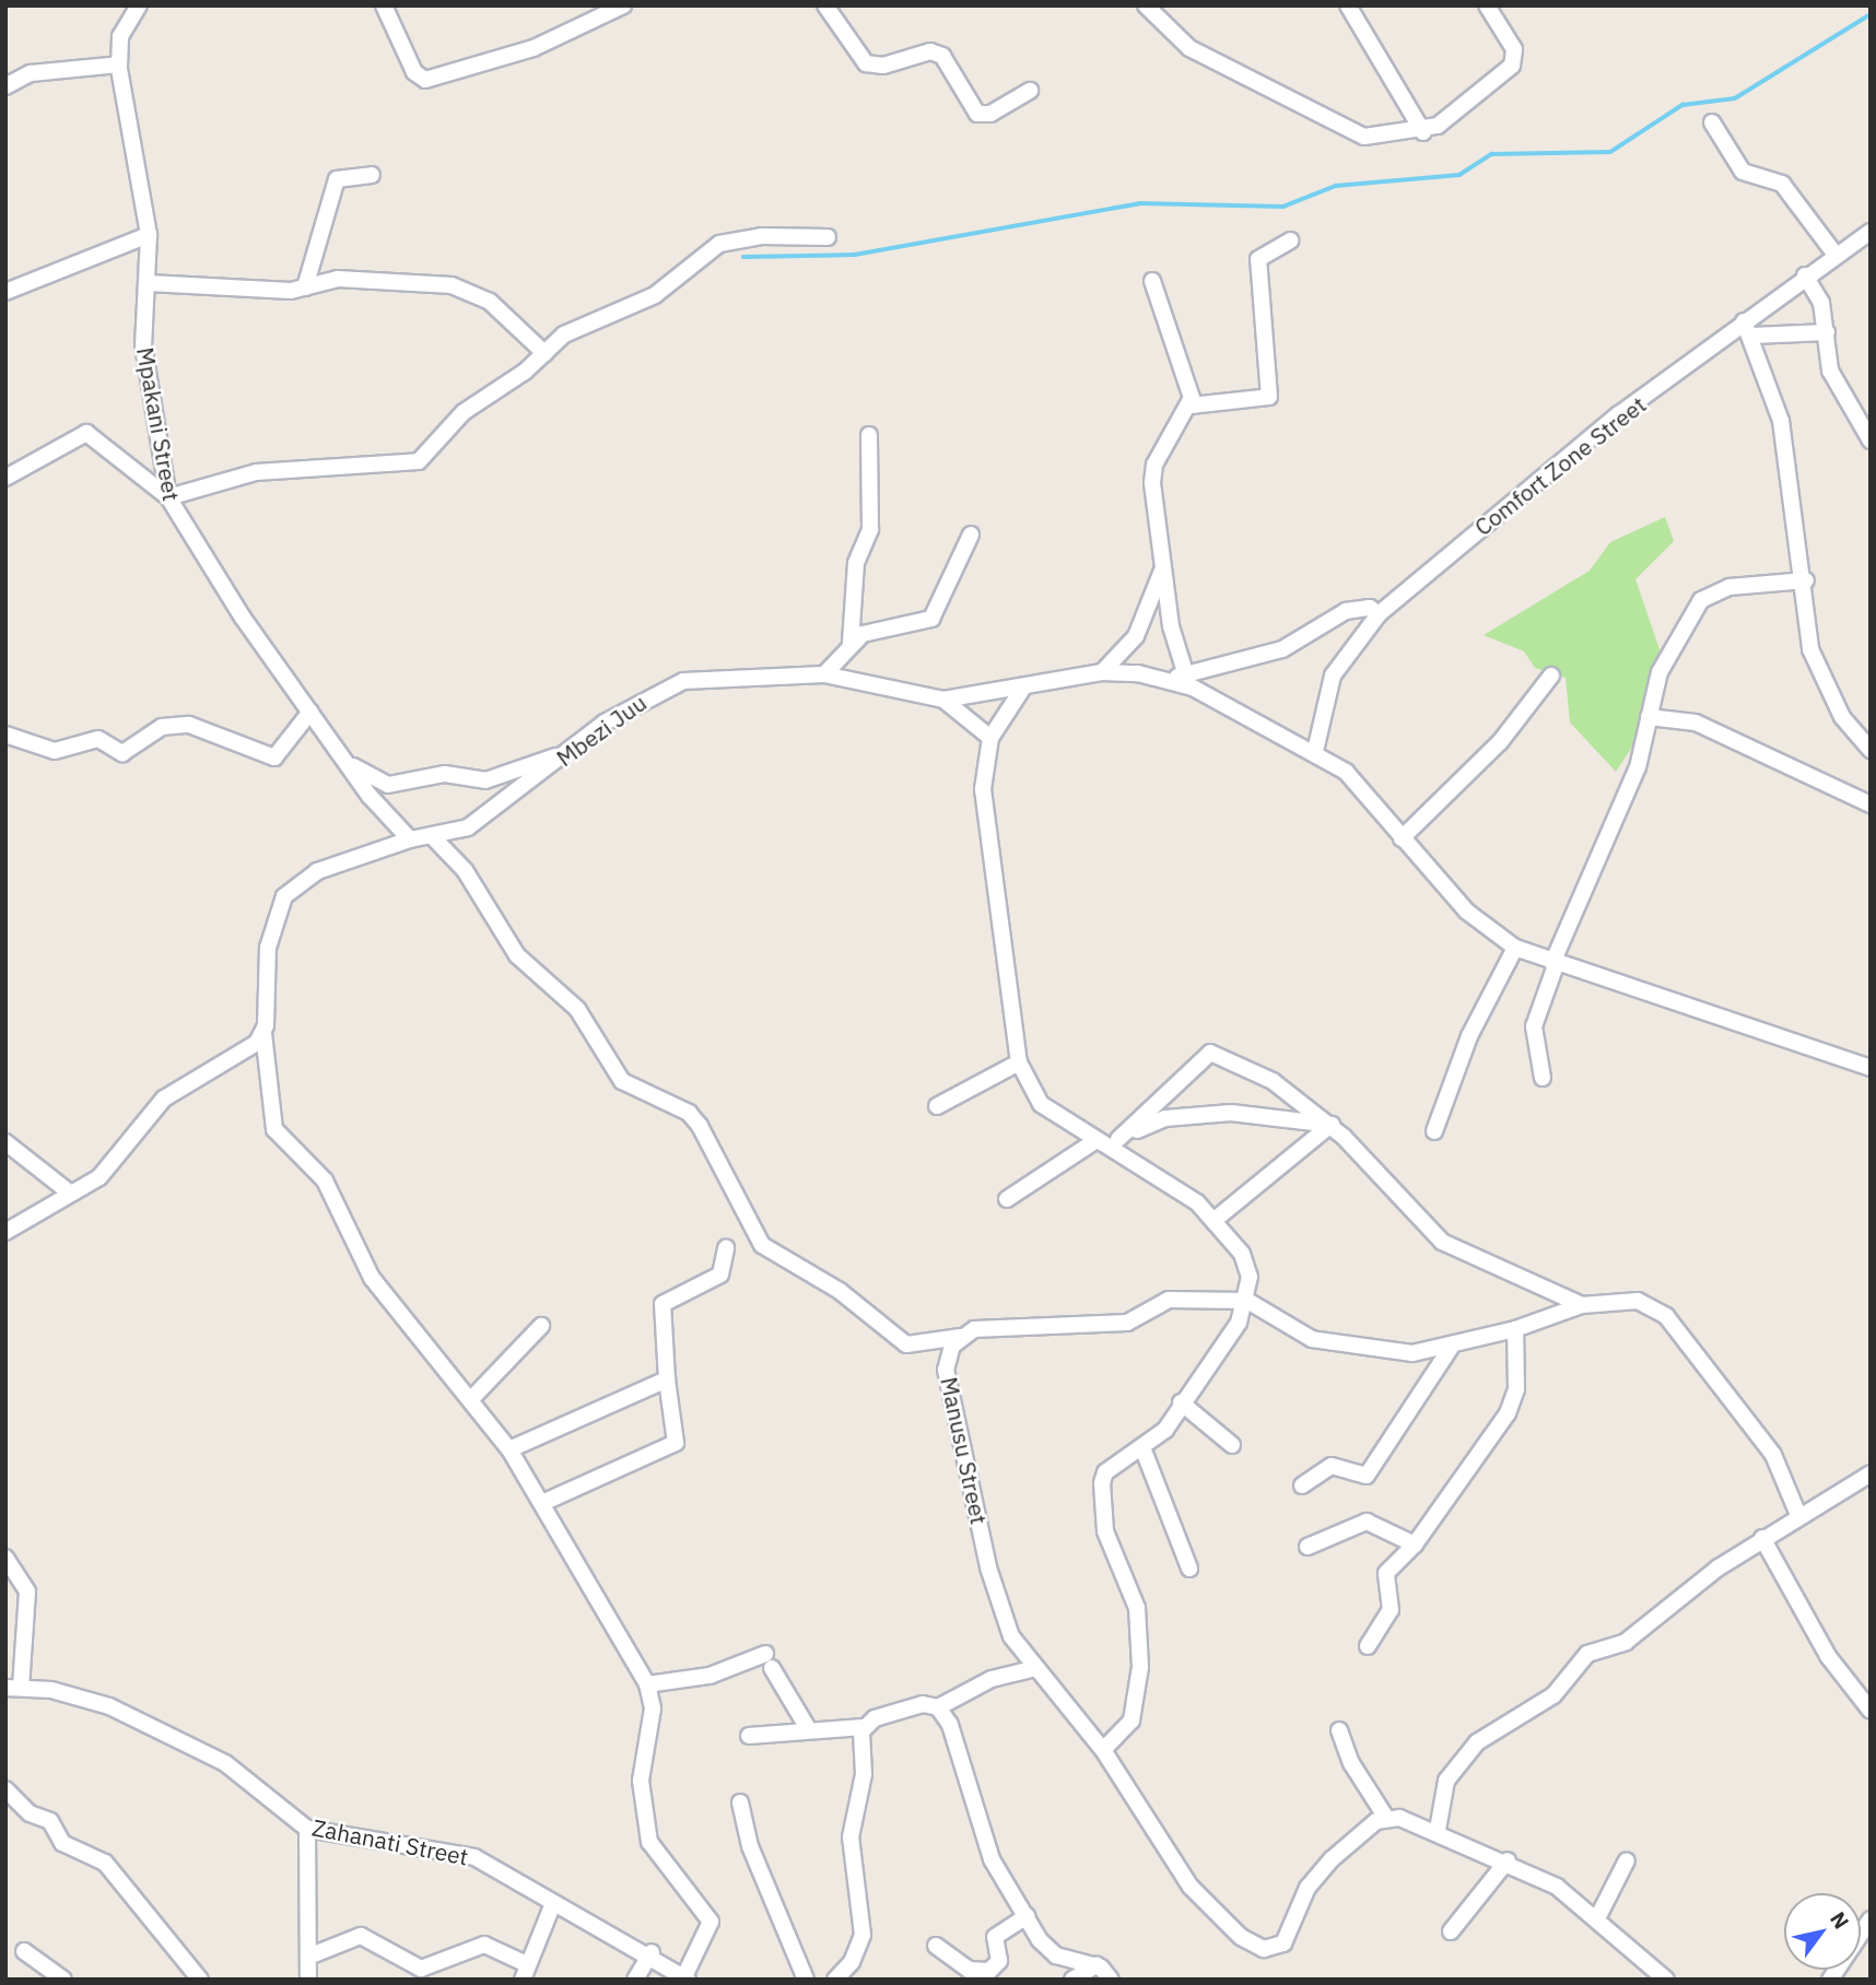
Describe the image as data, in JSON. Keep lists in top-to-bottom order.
{
  "streets": {
    "street": [
      "Mpakani Street",
      "Comfort Zone Street",
      "Mbezi Juu",
      "Manusu Street",
      "Zahanati Street"
    ]
  },
  "north": "top right"
}
